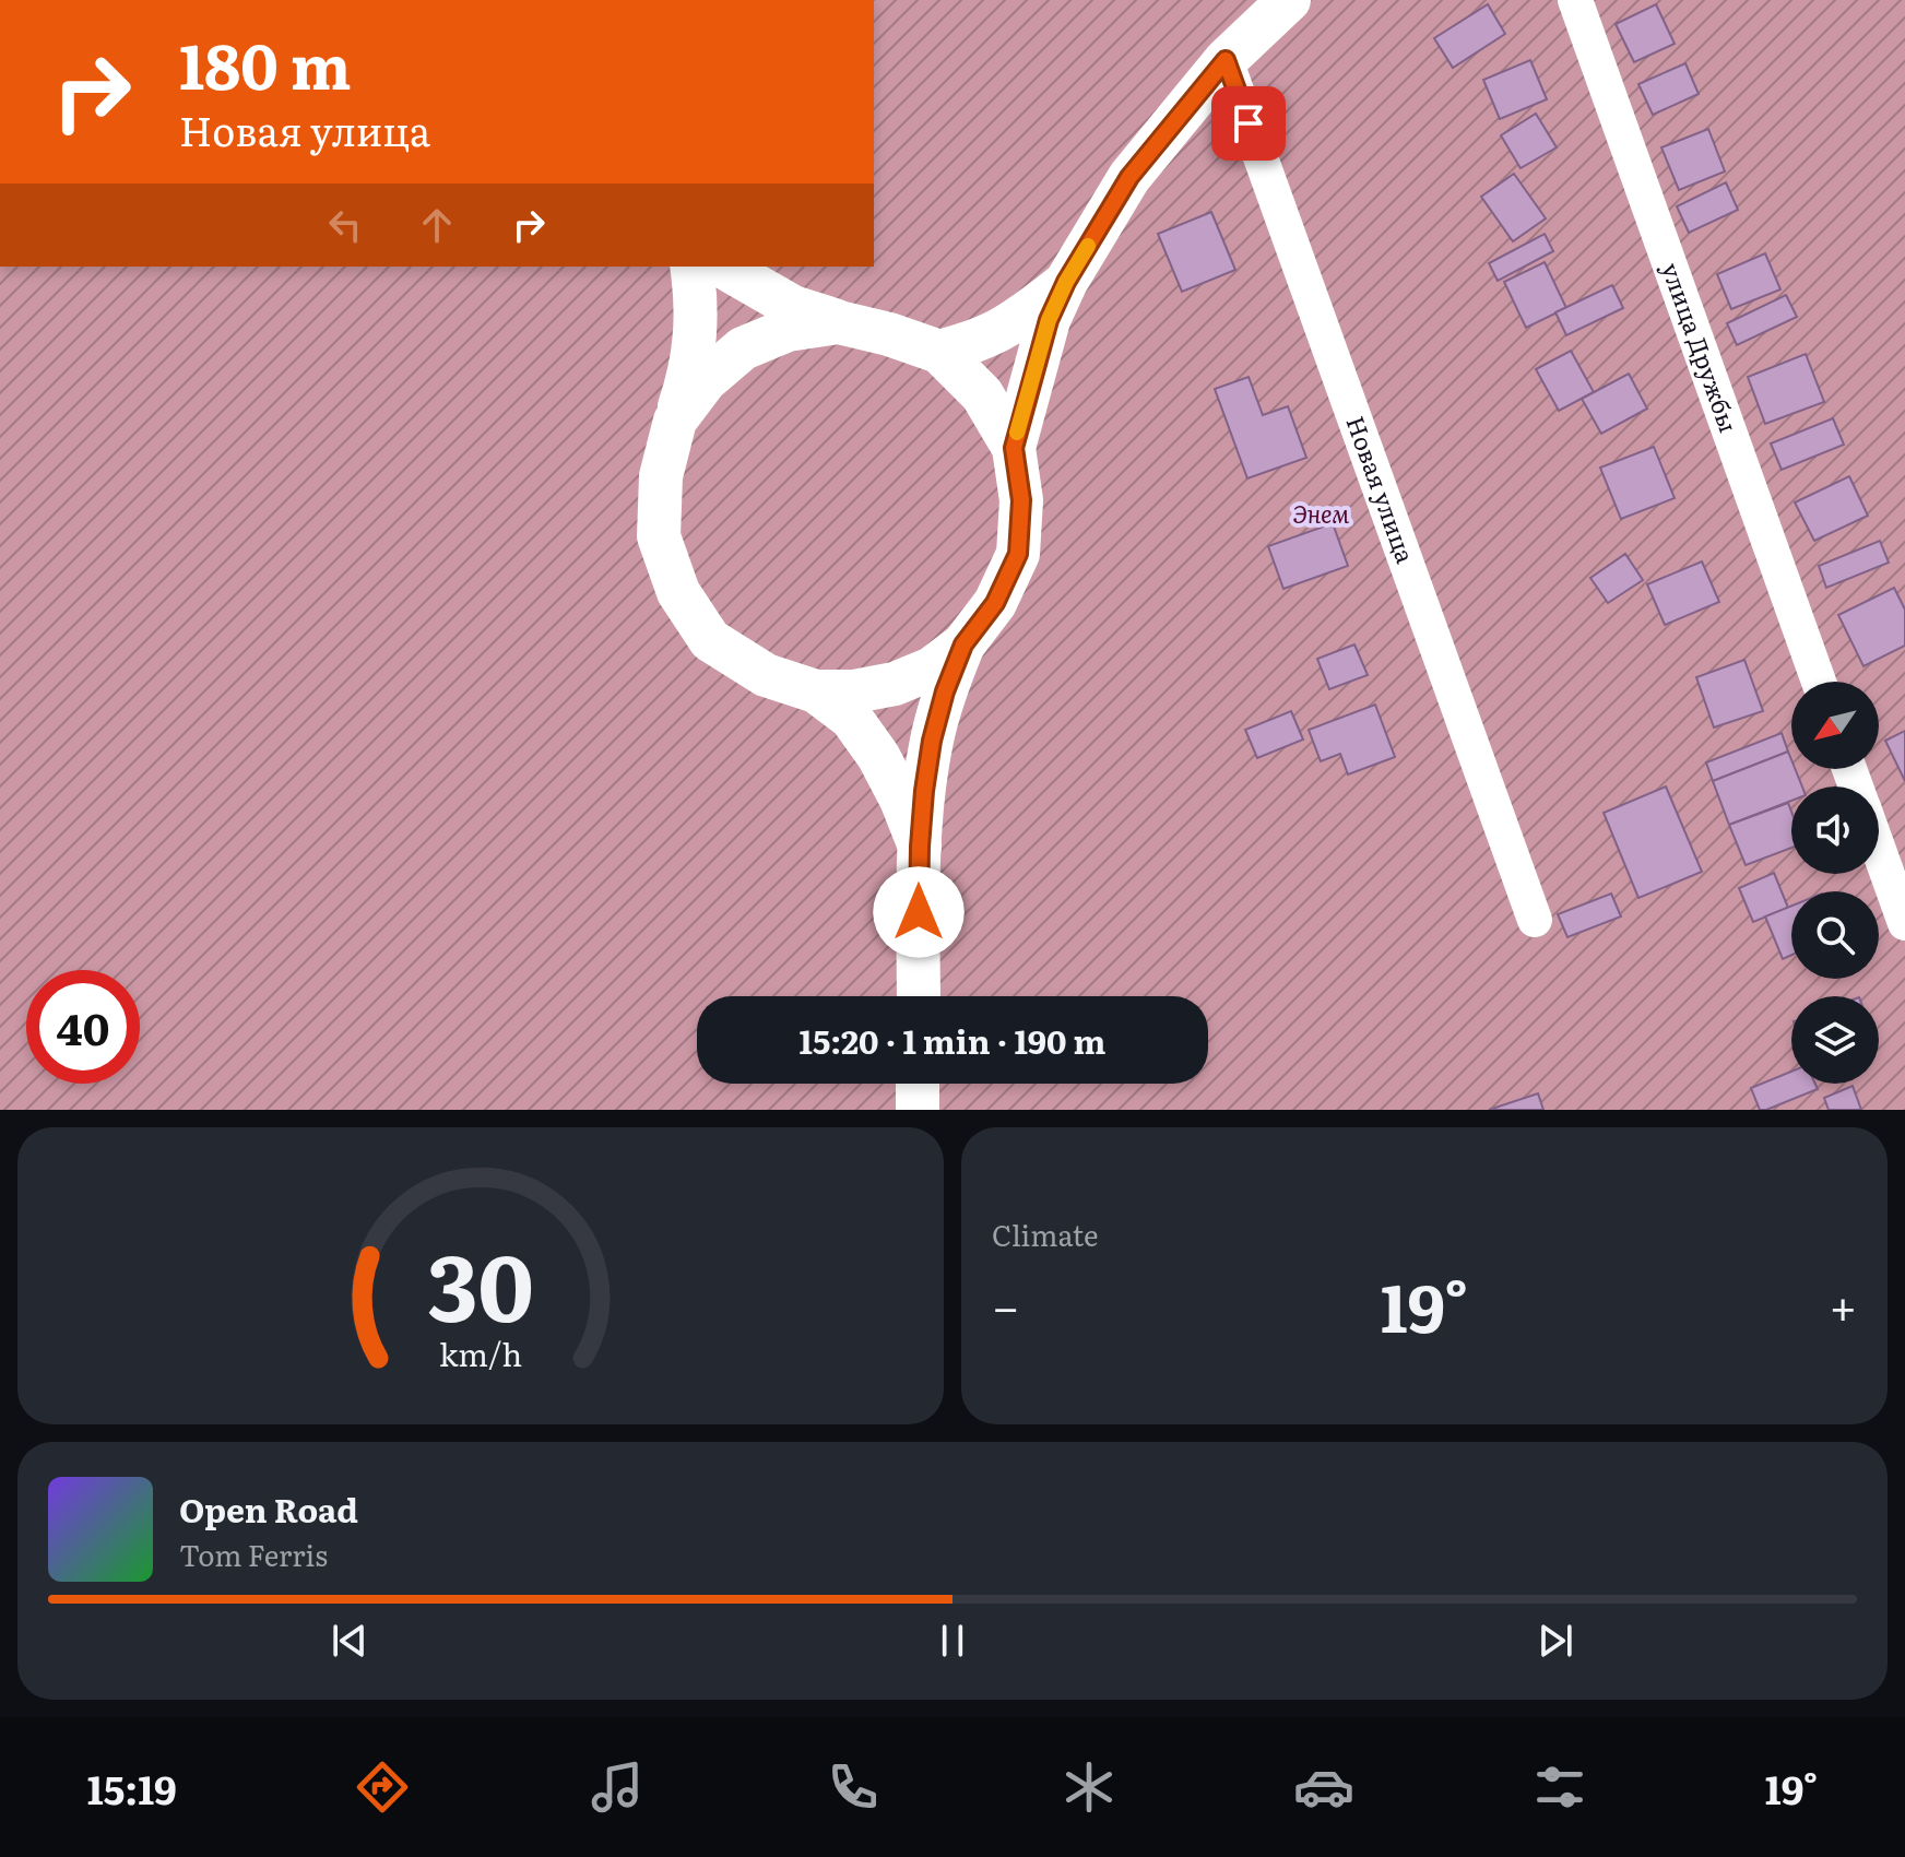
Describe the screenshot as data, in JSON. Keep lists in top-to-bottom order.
{
  "streets": {
    "street": ["улица Дружбы", "Новая улица"]
  },
  "parks": ["Энем"],
  "north": "bottom left",
  "page": {
    "turn": ["180 m", "Новая улица"],
    "limit": "40",
    "trip": "15:20 · 1 min · 190 m",
    "tile": "Climate",
    "heat": ["−", "19°", "+"],
    "song": ["Open Road", "Tom Ferris"],
    "tabs": ["15:19", "19°"],
    "gauge": ["30", "km/h"]
  }
}
